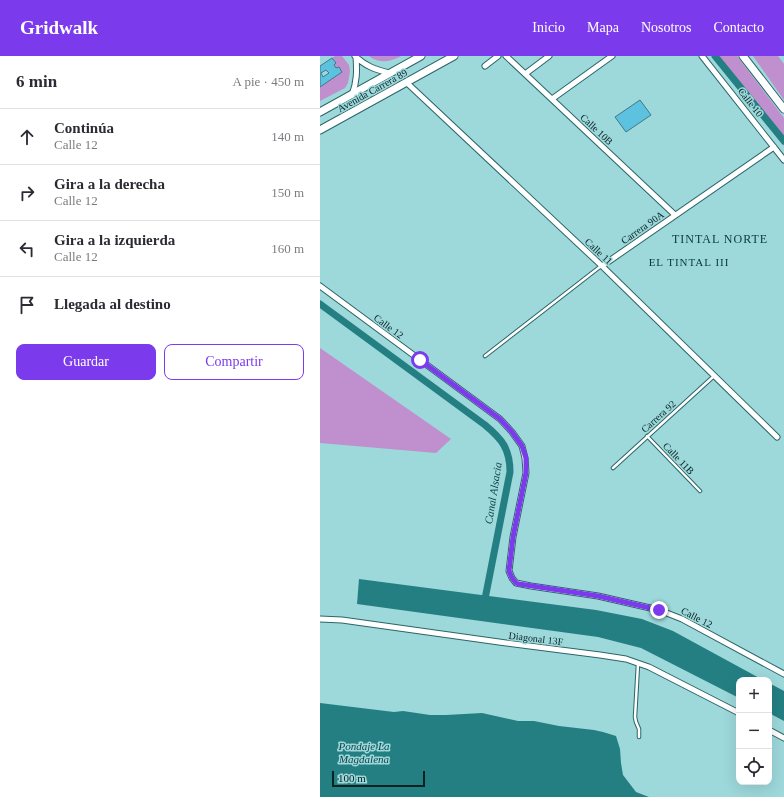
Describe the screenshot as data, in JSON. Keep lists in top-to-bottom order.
{
  "streets": {
    "main road": ["Avenida Carrera 89"],
    "street": [
      "Calle 10",
      "Calle 10B",
      "Carrera 90A",
      "Calle 11",
      "Calle 12",
      "Diagonal 13F"
    ],
    "lane": ["Carrera 92", "Calle 11B"]
  },
  "crossings": [
    ["Avenida Carrera 89", "Calle 11"],
    ["Calle 10", "Carrera 90A"],
    ["Calle 10B", "Carrera 90A"],
    ["Carrera 90A", "Calle 11"],
    ["Calle 11", "Carrera 92"],
    ["Carrera 92", "Calle 11B"]
  ],
  "districts": ["TINTAL NORTE", "EL TINTAL III"],
  "water": ["Canal Alsacia", "Pondaje La Magdalena"],
  "scale_bar": "100 m",
  "page": {
    "header": "Gridwalk",
    "nav": [
      "Inicio",
      "Mapa",
      "Nosotros",
      "Contacto"
    ],
    "heading": ["6 min", "A pie · 450 m"],
    "list": [
      ["Continúa", "Calle 12", "140 m"],
      ["Gira a la derecha", "Calle 12", "150 m"],
      ["Gira a la izquierda", "Calle 12", "160 m"],
      "Llegada al destino"
    ],
    "buttons": ["Guardar", "Compartir"],
    "map_buttons": ["+", "−"],
    "scale": "100 m"
  }
}
